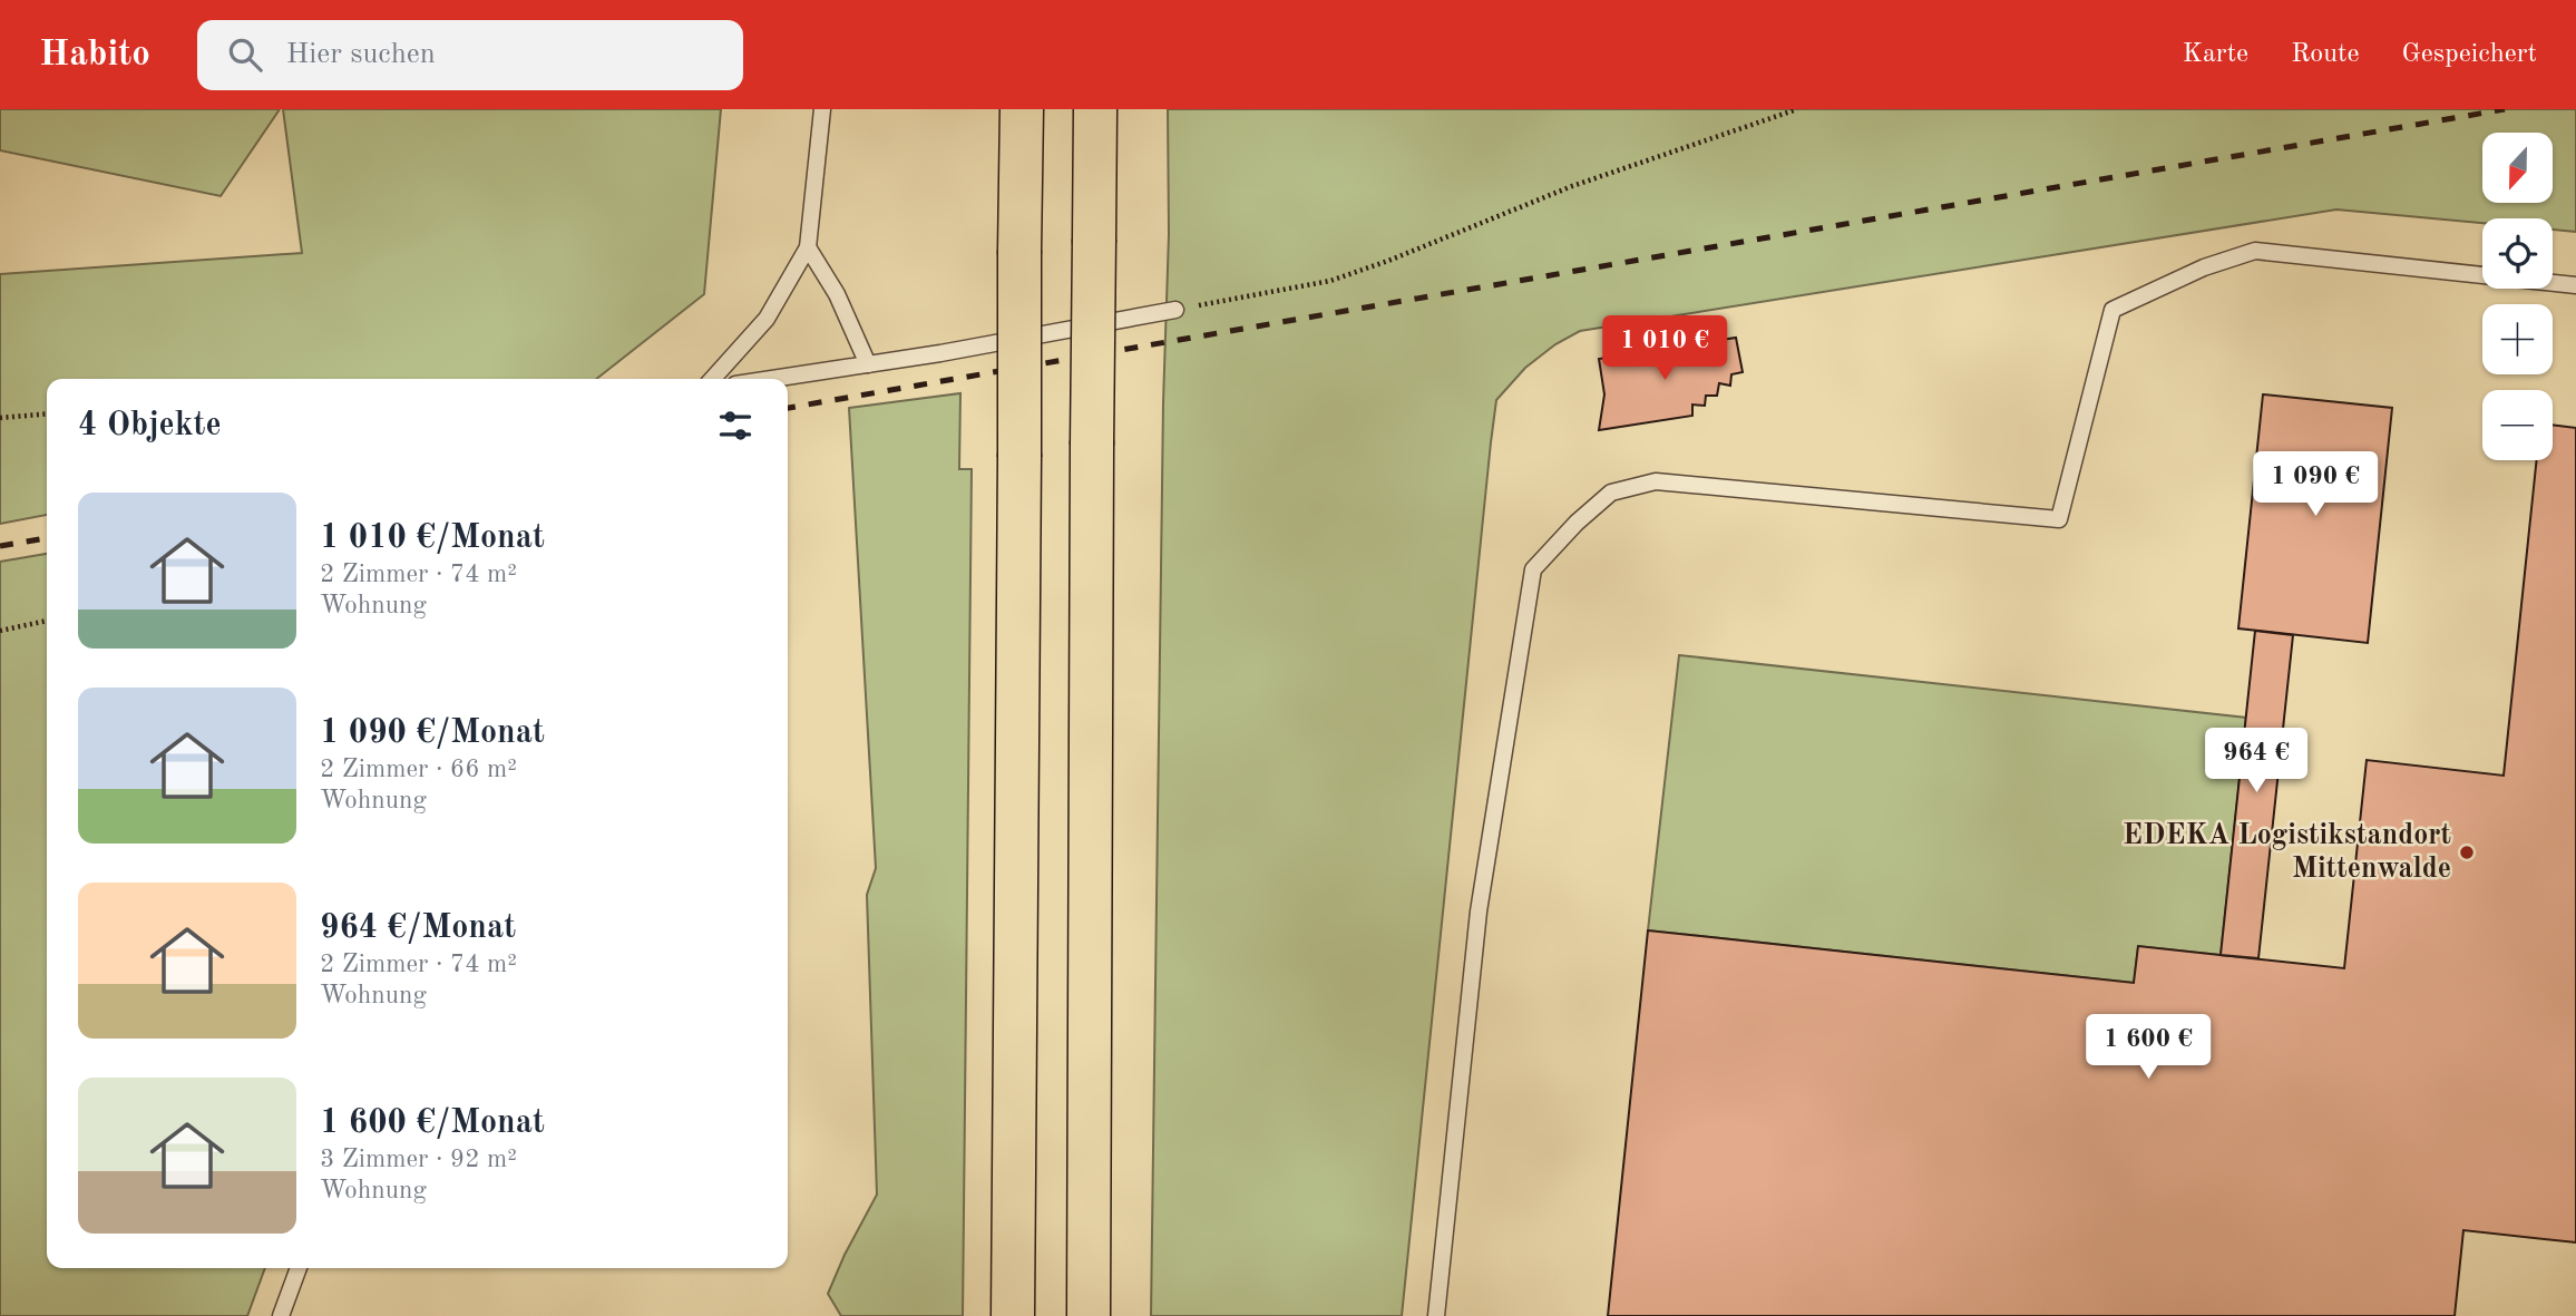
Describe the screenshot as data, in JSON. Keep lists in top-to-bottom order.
{
  "places": ["EDEKA Logistikstandort Mittenwalde"],
  "north": "bottom",
  "page": {
    "header": "Habito",
    "search": "Hier suchen",
    "nav": ["Karte", "Route", "Gespeichert"],
    "map_buttons": ["+", "−"],
    "price": [
      "1 010 €",
      "1 090 €",
      "964 €",
      "1 600 €"
    ],
    "heading": "4 Objekte",
    "list": [
      {
        "name": "1 010 €/Monat",
        "note": "2 Zimmer · 74 m² · Wohnung"
      },
      {
        "name": "1 090 €/Monat",
        "note": "2 Zimmer · 66 m² · Wohnung"
      },
      {
        "name": "964 €/Monat",
        "note": "2 Zimmer · 74 m² · Wohnung"
      },
      {
        "name": "1 600 €/Monat",
        "note": "3 Zimmer · 92 m² · Wohnung"
      }
    ]
  }
}
